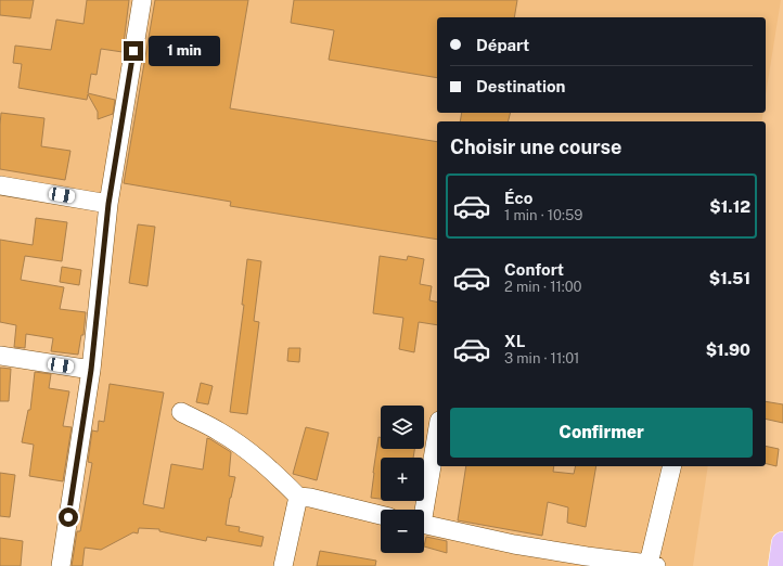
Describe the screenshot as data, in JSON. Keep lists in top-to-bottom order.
{
  "page": {
    "banner": ["Départ", "Destination"],
    "bubble": "1 min",
    "heading": "Choisir une course",
    "list": [
      {
        "name": "Éco",
        "note": "1 min · 10:59",
        "value": "$1.12"
      },
      {
        "name": "Confort",
        "note": "2 min · 11:00",
        "value": "$1.51"
      },
      {
        "name": "XL",
        "note": "3 min · 11:01",
        "value": "$1.90"
      }
    ],
    "buttons": "Confirmer",
    "map_buttons": ["+", "−"]
  }
}
